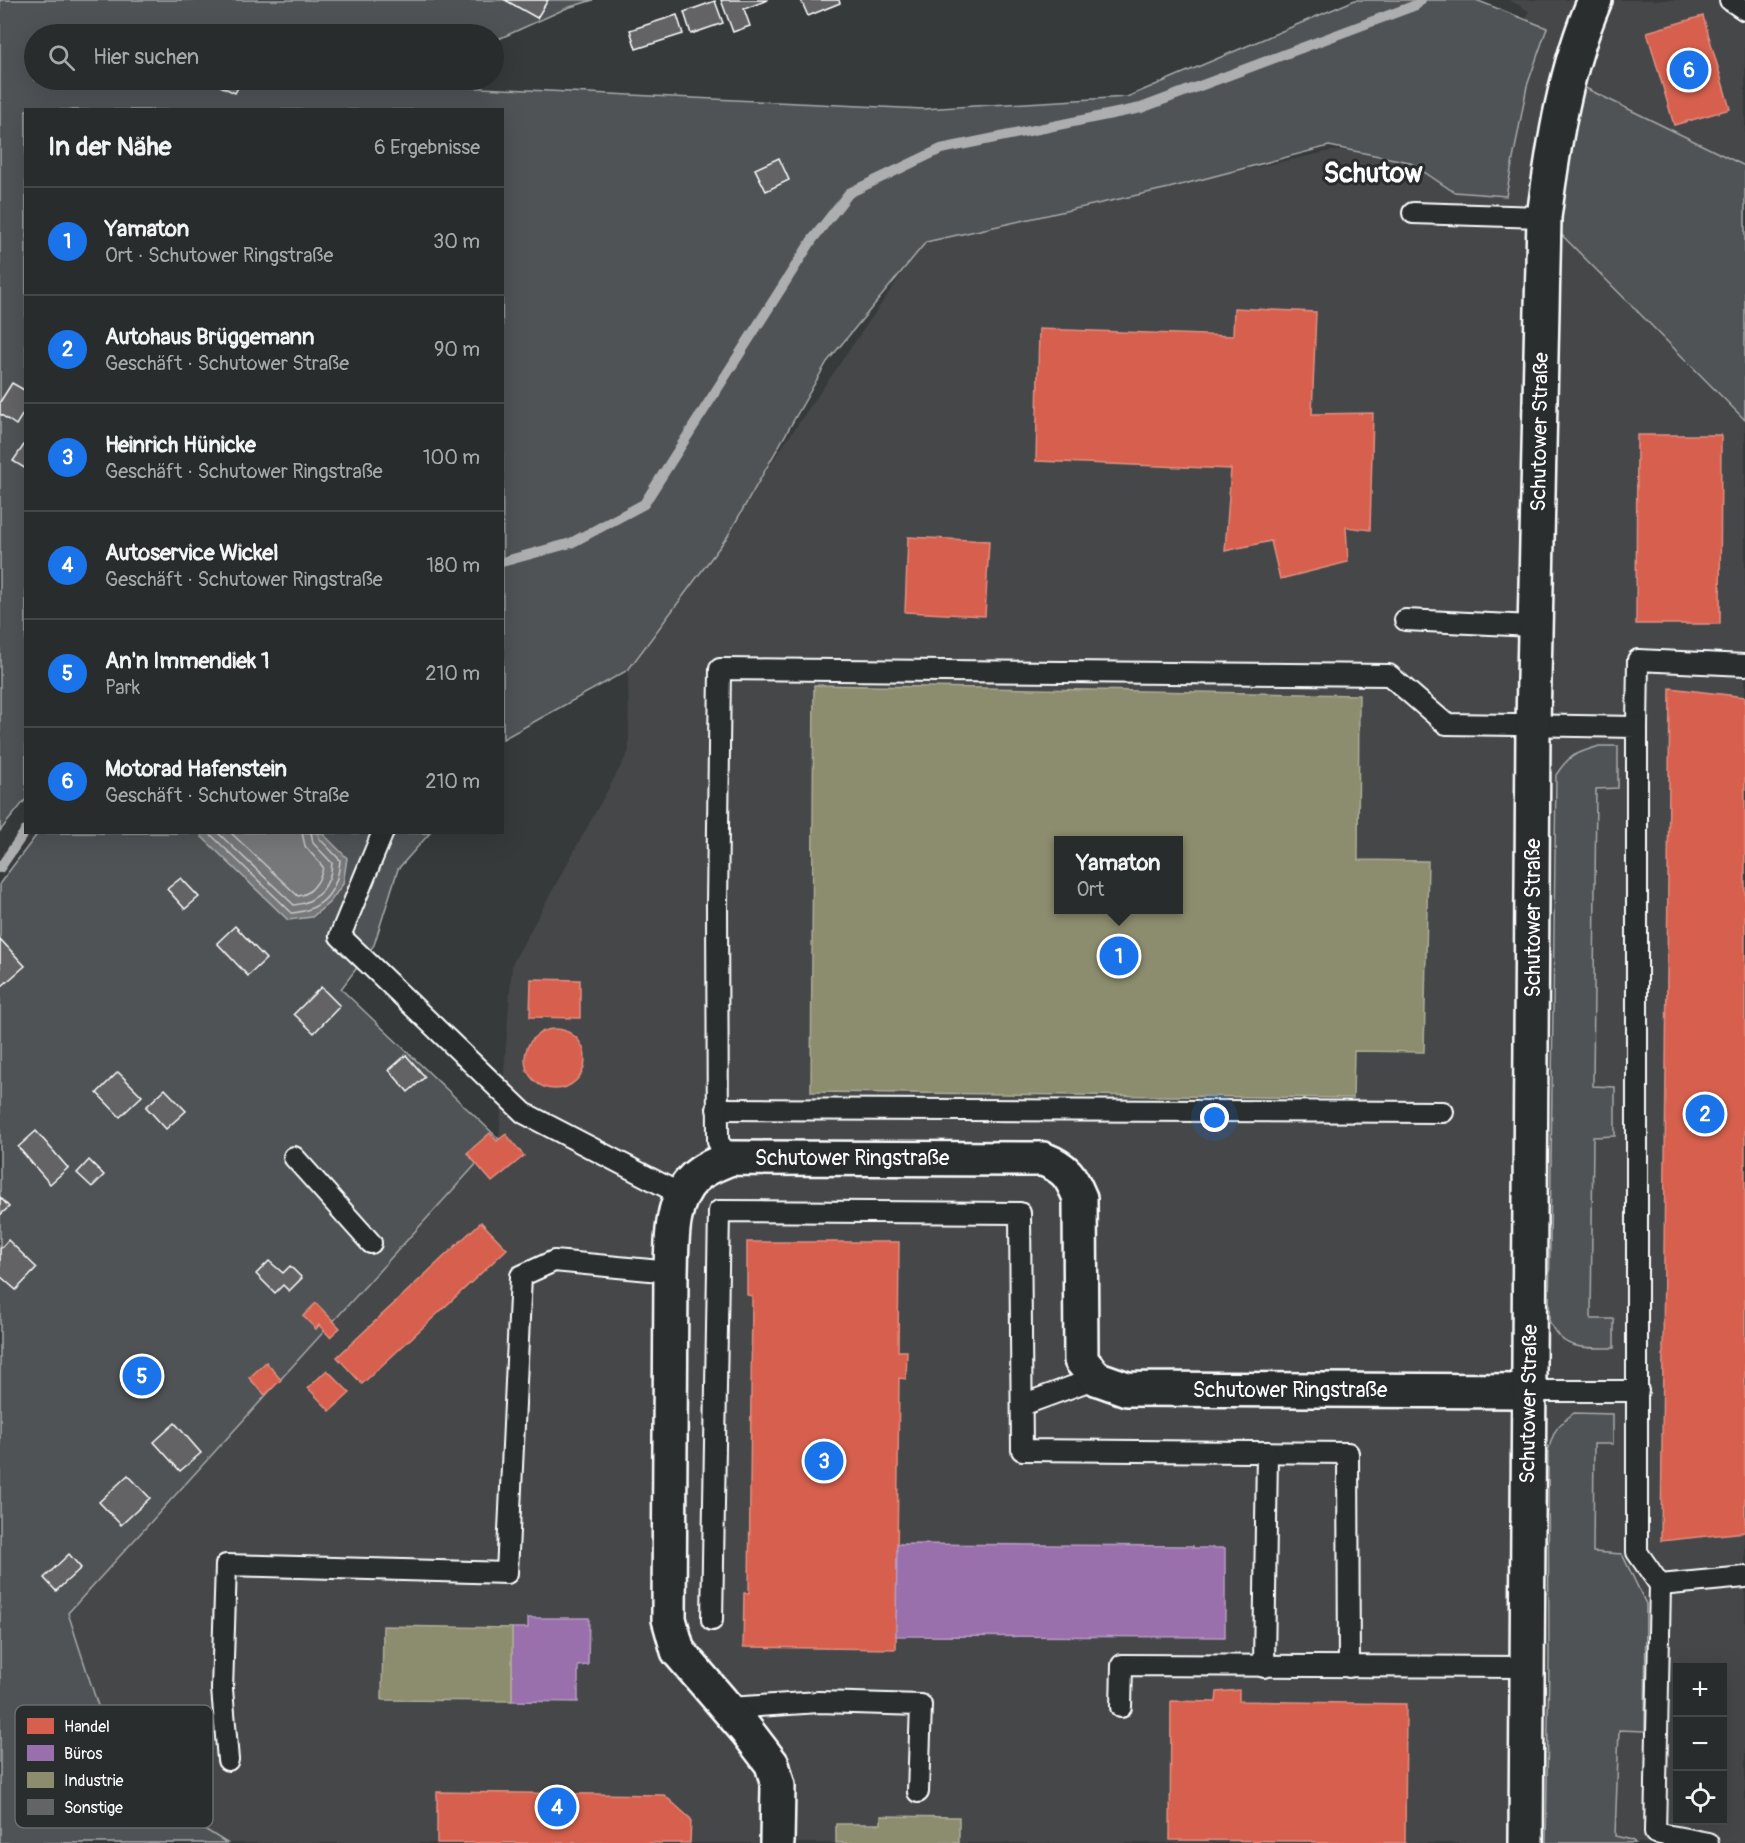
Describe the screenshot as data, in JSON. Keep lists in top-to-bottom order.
{
  "streets": {
    "street": ["Schutower Straße", "Schutower Ringstraße"]
  },
  "crossings": [
    ["Schutower Straße", "Schutower Ringstraße"]
  ],
  "districts": ["Schutow"],
  "legend": [
    "Handel",
    "Büros",
    "Industrie",
    "Sonstige"
  ],
  "page": {
    "search": "Hier suchen",
    "pins": [
      "6",
      "1",
      "2",
      "5",
      "3",
      "4"
    ],
    "heading": ["In der Nähe", "6 Ergebnisse"],
    "list": [
      {
        "mark": "1",
        "name": "Yamaton",
        "note": "Ort · Schutower Ringstraße",
        "value": "30 m"
      },
      {
        "mark": "2",
        "name": "Autohaus Brüggemann",
        "note": "Geschäft · Schutower Straße",
        "value": "90 m"
      },
      {
        "mark": "3",
        "name": "Heinrich Hünicke",
        "note": "Geschäft · Schutower Ringstraße",
        "value": "100 m"
      },
      {
        "mark": "4",
        "name": "Autoservice Wickel",
        "note": "Geschäft · Schutower Ringstraße",
        "value": "180 m"
      },
      {
        "mark": "5",
        "name": "An'n Immendiek 1",
        "note": "Park",
        "value": "210 m"
      },
      {
        "mark": "6",
        "name": "Motorad Hafenstein",
        "note": "Geschäft · Schutower Straße",
        "value": "210 m"
      }
    ],
    "popup": ["Yamaton", "Ort"],
    "map_buttons": ["+", "−"]
  }
}
